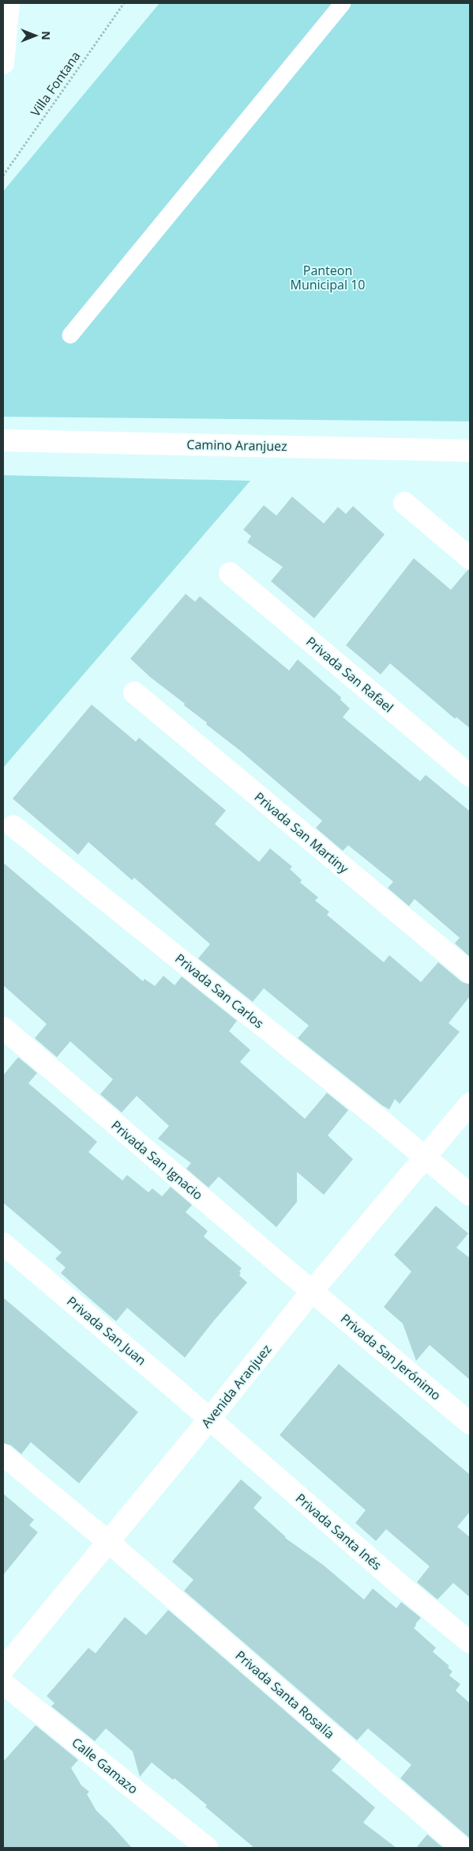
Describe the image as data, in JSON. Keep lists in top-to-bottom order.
{
  "streets": {
    "street": [
      "Camino Aranjuez",
      "Privada San Rafael",
      "Privada San Martiny",
      "Privada San Carlos",
      "Privada San Ignacio",
      "Privada San Juan",
      "Privada San Jerónimo",
      "Avenida Aranjuez",
      "Privada Santa Inés",
      "Privada Santa Rosalía",
      "Calle Gamazo"
    ],
    "path": ["Villa Fontana"]
  },
  "crossings": [
    ["Privada San Carlos", "Avenida Aranjuez"],
    ["Privada San Ignacio", "Privada San Jerónimo"],
    ["Privada San Ignacio", "Avenida Aranjuez"],
    ["Privada San Juan", "Avenida Aranjuez"],
    ["Privada San Juan", "Privada Santa Inés"],
    ["Privada San Jerónimo", "Avenida Aranjuez"],
    ["Avenida Aranjuez", "Privada Santa Inés"],
    ["Avenida Aranjuez", "Privada Santa Rosalía"]
  ],
  "parks": ["Panteon Municipal 10"],
  "north": "right"
}
